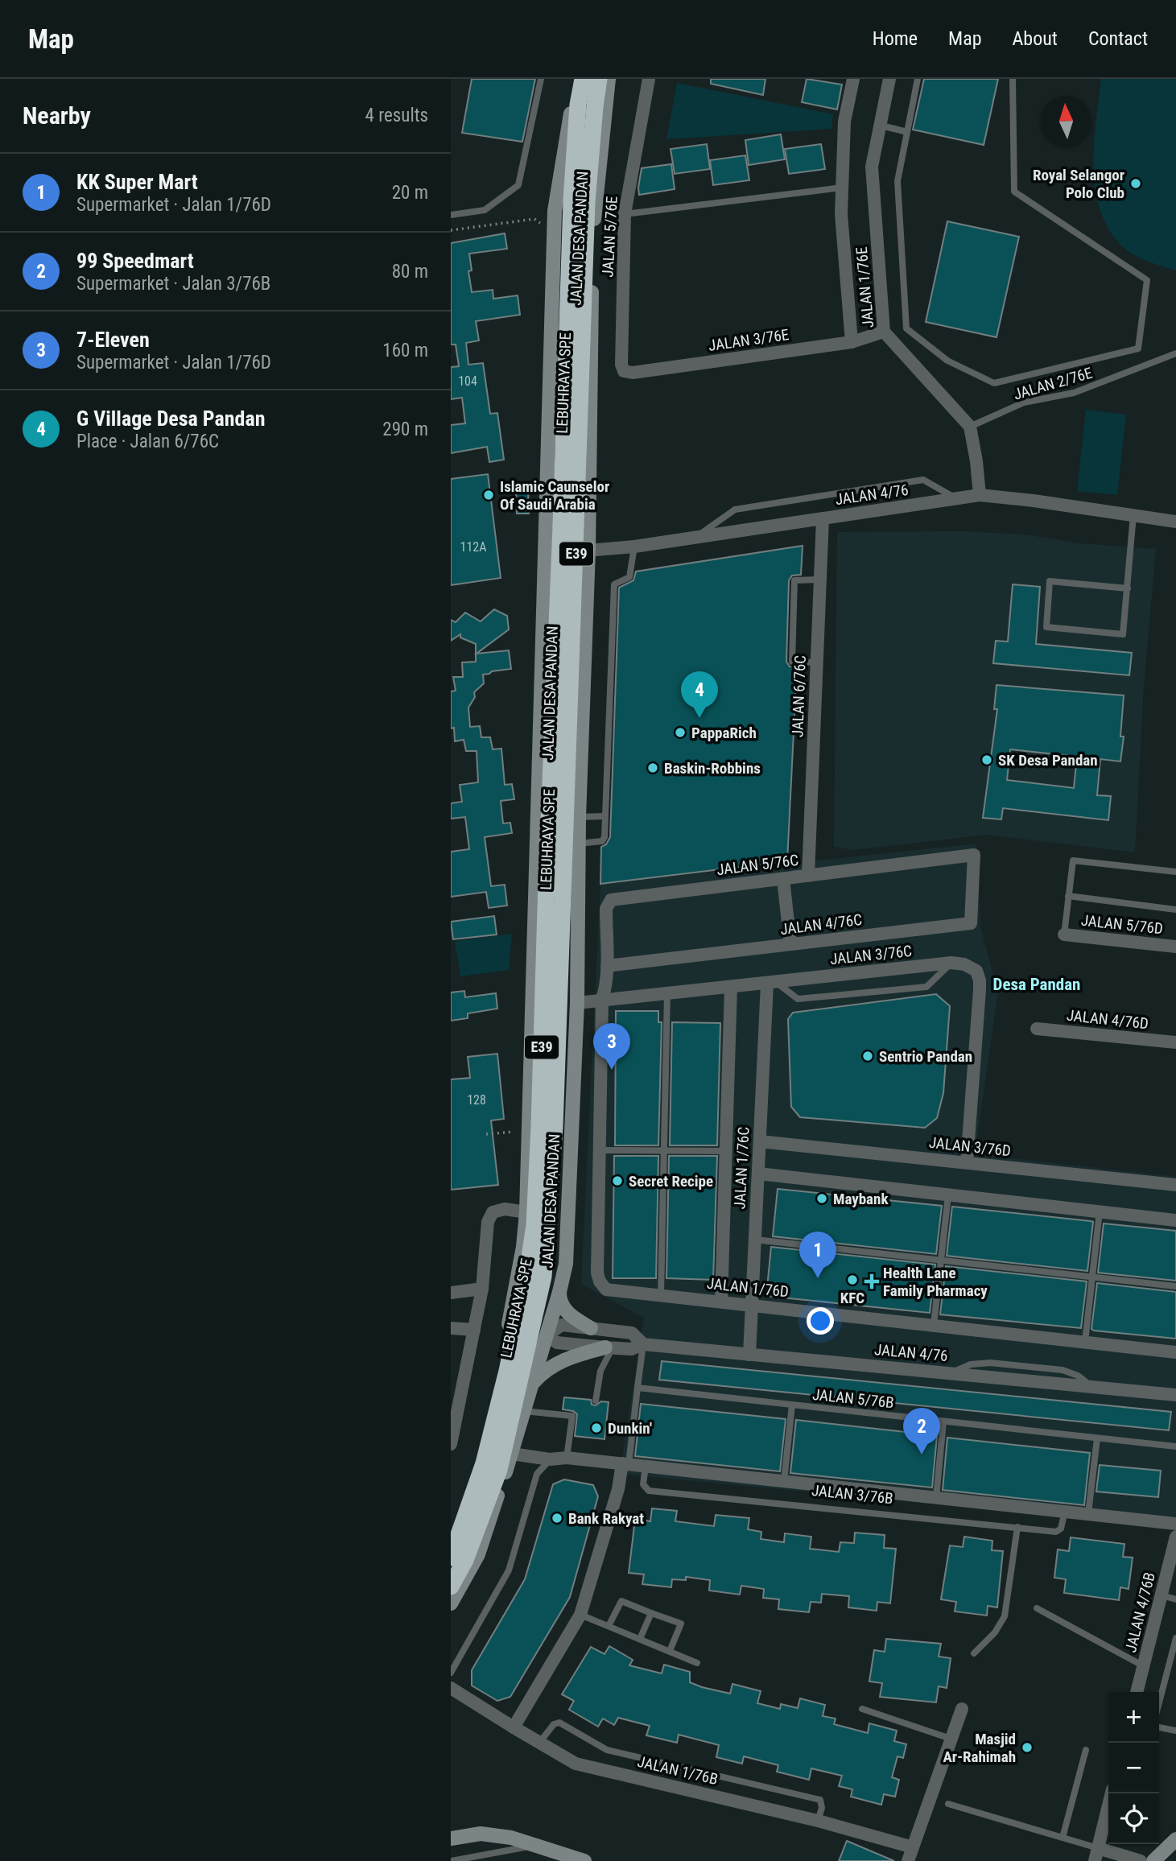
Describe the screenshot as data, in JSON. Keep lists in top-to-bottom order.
{
  "streets": {
    "highway": ["LEBUHRAYA SPE", "E39"],
    "street": [
      "JALAN 5/76E",
      "JALAN DESA PANDAN",
      "JALAN 1/76E",
      "JALAN 3/76E",
      "JALAN 4/76",
      "JALAN 6/76C",
      "JALAN 5/76C",
      "JALAN 4/76C",
      "JALAN 5/76D",
      "JALAN 3/76C",
      "JALAN 4/76D",
      "JALAN 3/76D",
      "JALAN 1/76C",
      "JALAN 1/76D",
      "JALAN 3/76B",
      "JALAN 4/76B",
      "JALAN 1/76B"
    ],
    "lane": ["JALAN 2/76E", "JALAN 5/76B"]
  },
  "crossings": [
    ["JALAN 5/76E", "JALAN 3/76E"],
    ["JALAN DESA PANDAN", "LEBUHRAYA SPE"],
    ["JALAN DESA PANDAN", "JALAN 4/76"],
    ["JALAN DESA PANDAN", "JALAN 3/76C"],
    ["JALAN 1/76E", "JALAN 3/76E"],
    ["JALAN 1/76E", "JALAN 2/76E"],
    ["JALAN 4/76", "JALAN 6/76C"],
    ["JALAN 4/76", "JALAN 1/76C"],
    ["JALAN 6/76C", "JALAN 5/76C"],
    ["JALAN 5/76C", "JALAN 4/76C"],
    ["JALAN 3/76C", "JALAN 3/76D"],
    ["JALAN 3/76C", "JALAN 1/76C"],
    ["JALAN 3/76C", "JALAN 1/76D"],
    ["JALAN 3/76D", "JALAN 1/76C"],
    ["JALAN 1/76C", "JALAN 1/76D"]
  ],
  "districts": ["Desa Pandan"],
  "places": {
    "other": [
      "Royal Selangor Polo Club",
      "Islamic Caunselor Of Saudi Arabia",
      "PappaRich",
      "SK Desa Pandan",
      "Baskin-Robbins",
      "Sentrio Pandan",
      "Secret Recipe",
      "Maybank",
      "KFC",
      "Dunkin'",
      "Bank Rakyat",
      "Masjid Ar-Rahimah"
    ],
    "health": ["Health Lane Family Pharmacy"]
  },
  "house_numbers": ["104", "112A", "128"],
  "north": "top",
  "page": {
    "header": "Map",
    "nav": [
      "Home",
      "Map",
      "About",
      "Contact"
    ],
    "heading": ["Nearby", "4 results"],
    "list": [
      {
        "mark": "1",
        "name": "KK Super Mart",
        "note": "Supermarket · Jalan 1/76D",
        "value": "20 m"
      },
      {
        "mark": "2",
        "name": "99 Speedmart",
        "note": "Supermarket · Jalan 3/76B",
        "value": "80 m"
      },
      {
        "mark": "3",
        "name": "7-Eleven",
        "note": "Supermarket · Jalan 1/76D",
        "value": "160 m"
      },
      {
        "mark": "4",
        "name": "G Village Desa Pandan",
        "note": "Place · Jalan 6/76C",
        "value": "290 m"
      }
    ],
    "pins": [
      "4",
      "3",
      "1",
      "2"
    ],
    "map_buttons": ["+", "−"]
  }
}
